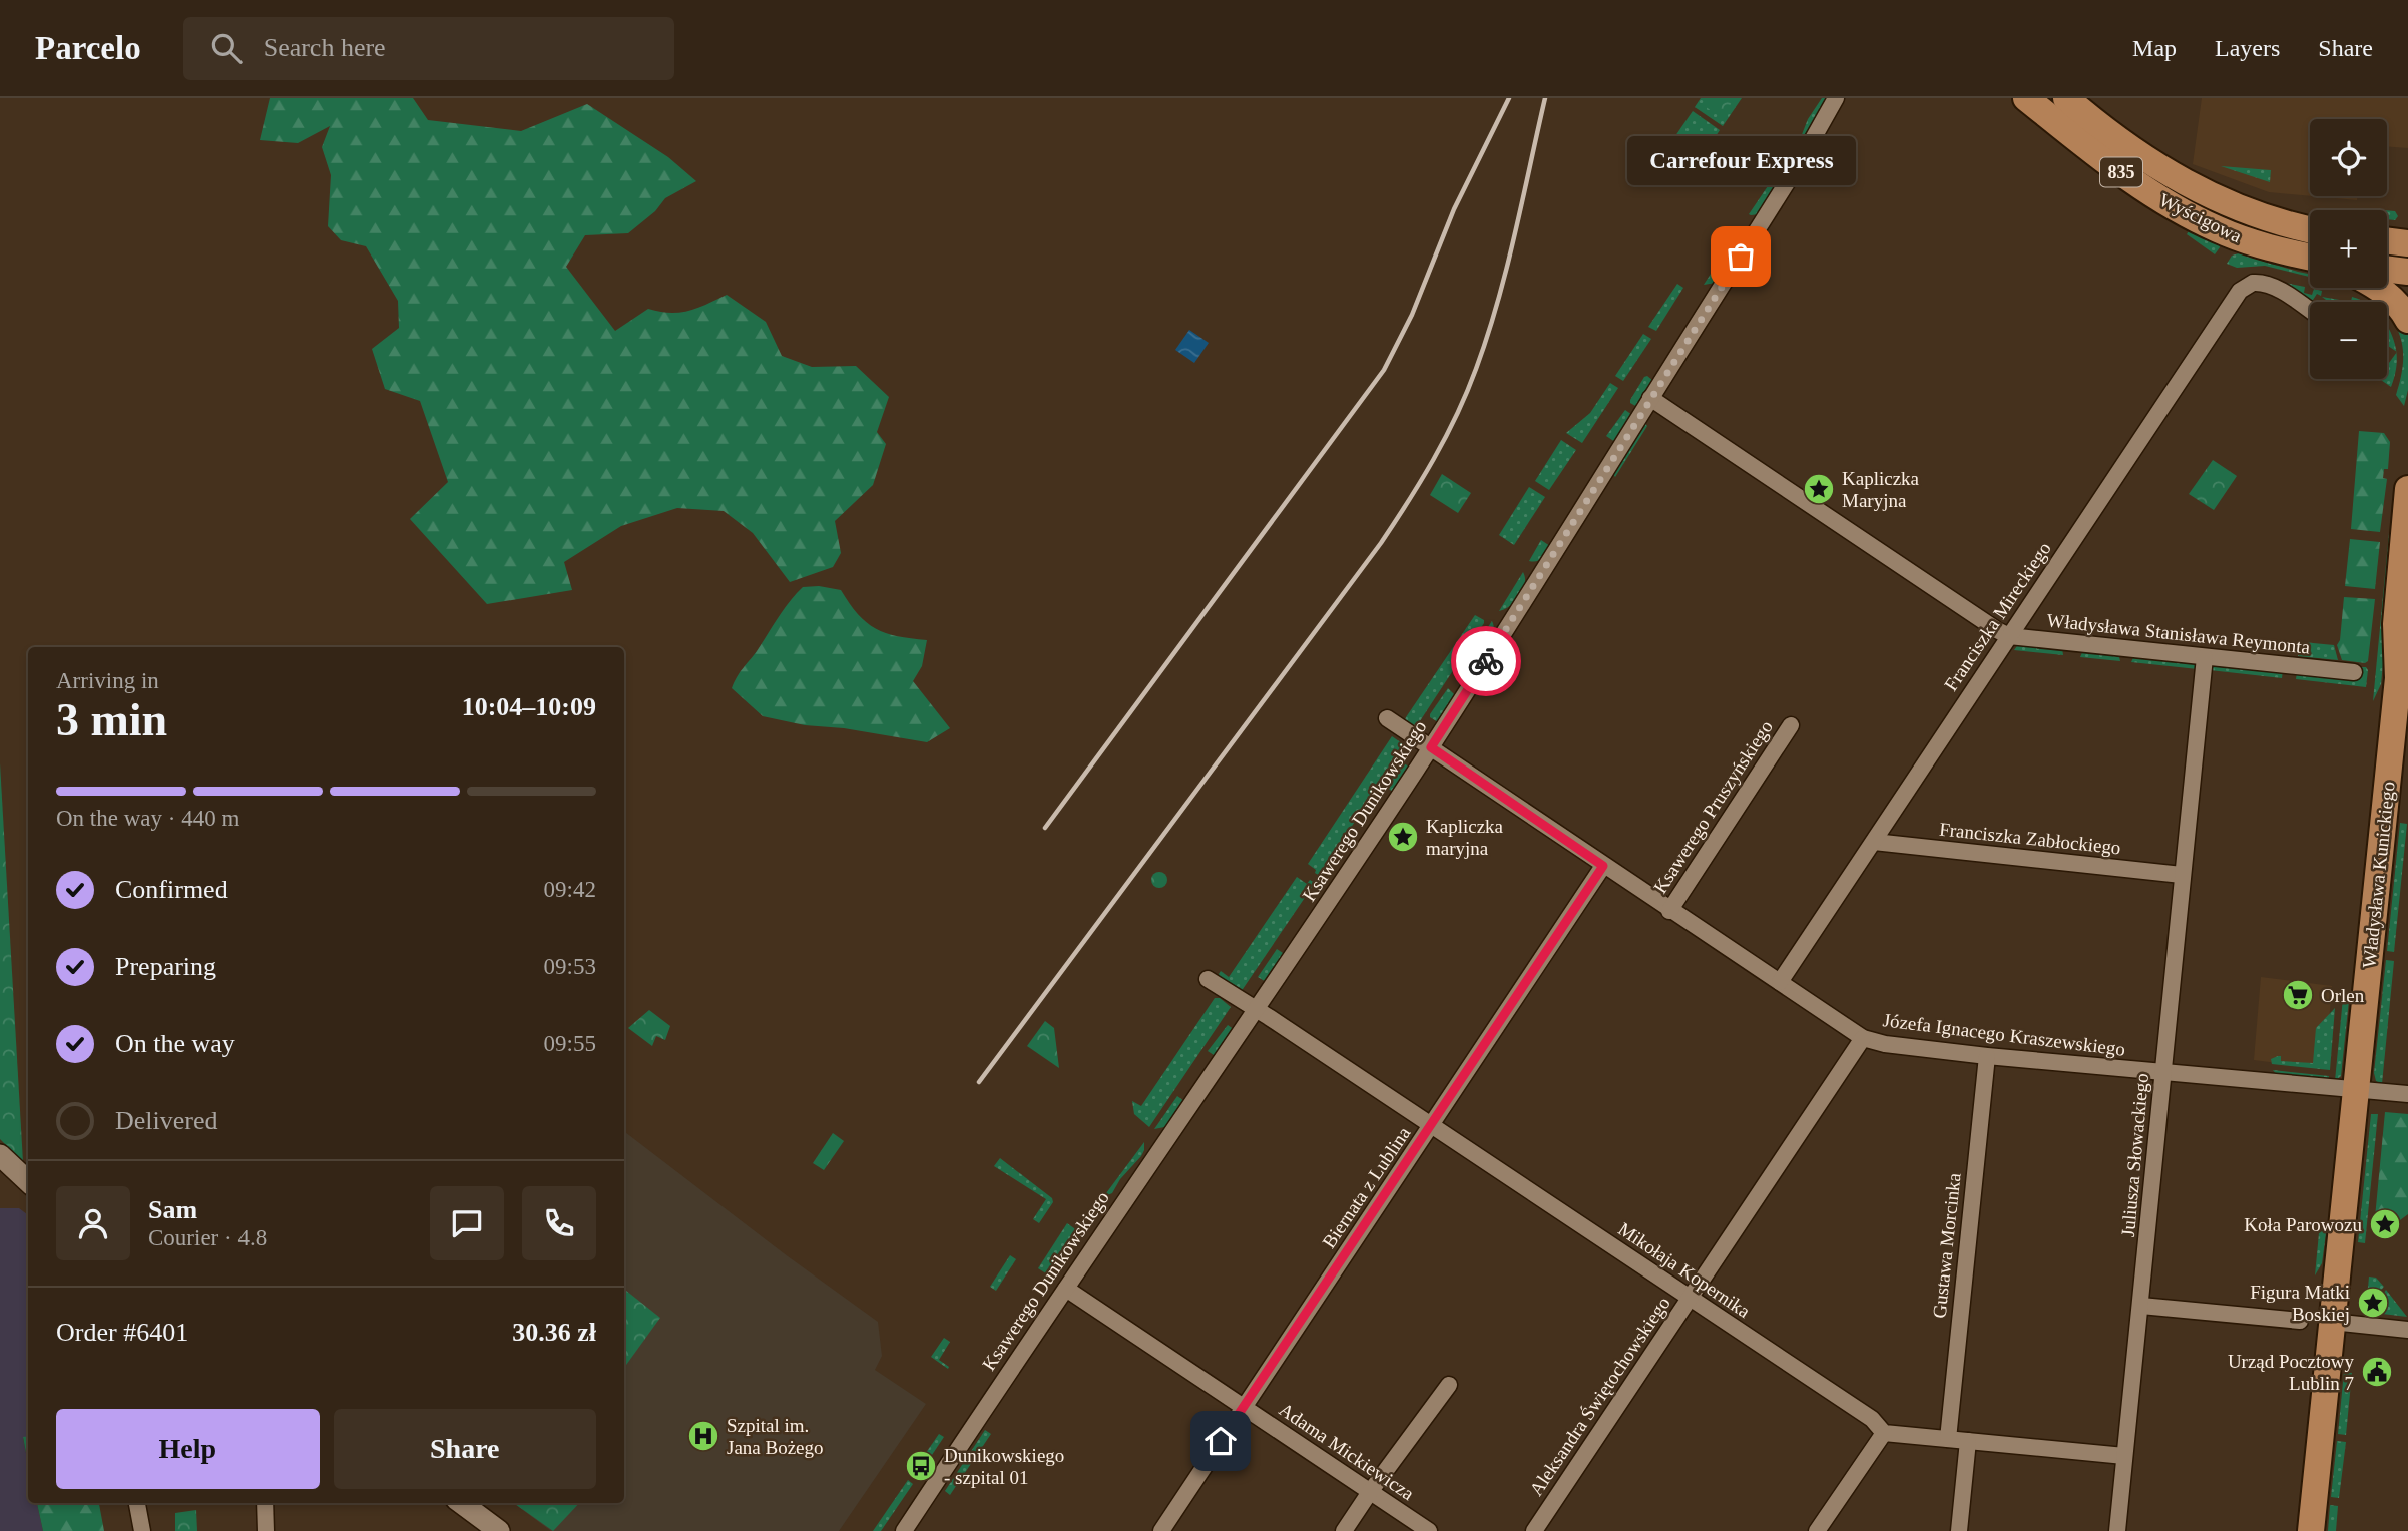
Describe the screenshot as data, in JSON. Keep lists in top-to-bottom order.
{
  "streets": {
    "main road": ["835", "Wyścigowa", "Władysława Kunickiego"],
    "street": [
      "Franciszka Mireckiego",
      "Władysława Stanisława Reymonta",
      "Ksawerego Pruszyńskiego",
      "Ksawerego Dunikowskiego",
      "Franciszka Zabłockiego",
      "Józefa Ignacego Kraszewskiego",
      "Juliusza Słowackiego",
      "Biernata z Lublina",
      "Gustawa Morcinka",
      "Mikołaja Kopernika",
      "Aleksandra Świętochowskiego",
      "Adama Mickiewicza"
    ]
  },
  "crossings": [
    ["Franciszka Mireckiego", "Władysława Stanisława Reymonta"],
    ["Franciszka Mireckiego", "Franciszka Zabłockiego"],
    ["Franciszka Mireckiego", "Józefa Ignacego Kraszewskiego"],
    ["Władysława Stanisława Reymonta", "Ksawerego Dunikowskiego"],
    ["Władysława Stanisława Reymonta", "Juliusza Słowackiego"],
    ["Ksawerego Pruszyńskiego", "Józefa Ignacego Kraszewskiego"],
    ["Ksawerego Dunikowskiego", "Józefa Ignacego Kraszewskiego"],
    ["Ksawerego Dunikowskiego", "Mikołaja Kopernika"],
    ["Ksawerego Dunikowskiego", "Adama Mickiewicza"],
    ["Franciszka Zabłockiego", "Juliusza Słowackiego"],
    ["Władysława Kunickiego", "Józefa Ignacego Kraszewskiego"],
    ["Józefa Ignacego Kraszewskiego", "Juliusza Słowackiego"],
    ["Józefa Ignacego Kraszewskiego", "Biernata z Lublina"],
    ["Józefa Ignacego Kraszewskiego", "Gustawa Morcinka"],
    ["Józefa Ignacego Kraszewskiego", "Aleksandra Świętochowskiego"],
    ["Biernata z Lublina", "Mikołaja Kopernika"],
    ["Biernata z Lublina", "Adama Mickiewicza"],
    ["Mikołaja Kopernika", "Aleksandra Świętochowskiego"]
  ],
  "places": {
    "other": ["Carrefour Express"],
    "place": [
      "Kapliczka Maryjna",
      "Kapliczka maryjna",
      "Koła Parowozu",
      "Figura Matki Boskiej"
    ],
    "supermarket": ["Orlen"],
    "public building": ["Urząd Pocztowy Lublin 7"],
    "hospital": ["Szpital im. Jana Bożego"],
    "bus stop": ["Dunikowskiego - szpital 01"]
  },
  "page": {
    "header": "Parcelo",
    "search": "Search here",
    "nav": ["Map", "Layers", "Share"],
    "map_buttons": ["+", "−"],
    "bubble": "Carrefour Express",
    "heading": ["3 min", "Arriving in", "10:04–10:09"],
    "panel": [
      "Sam",
      "Courier · 4.8",
      "Order #6401",
      "30.36 zł"
    ],
    "bar": "On the way · 440 m",
    "list": [
      ["Confirmed", "09:42"],
      ["Preparing", "09:53"],
      ["On the way", "09:55"],
      "Delivered"
    ],
    "buttons": ["Help", "Share"]
  }
}
